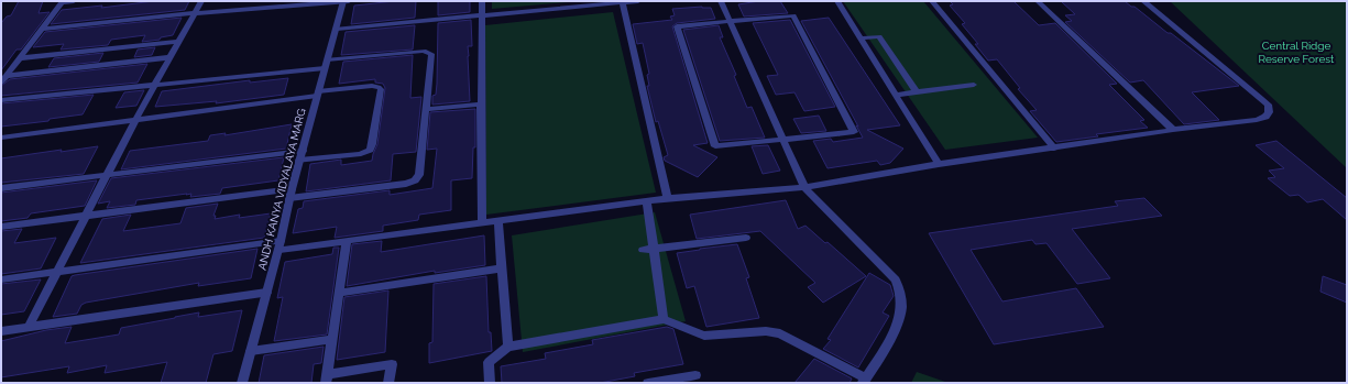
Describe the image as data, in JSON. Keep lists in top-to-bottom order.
{
  "streets": {
    "street": ["ANDH KANYA VIDYALAYA MARG"]
  },
  "parks": ["Central Ridge Reserve Forest"]
}
